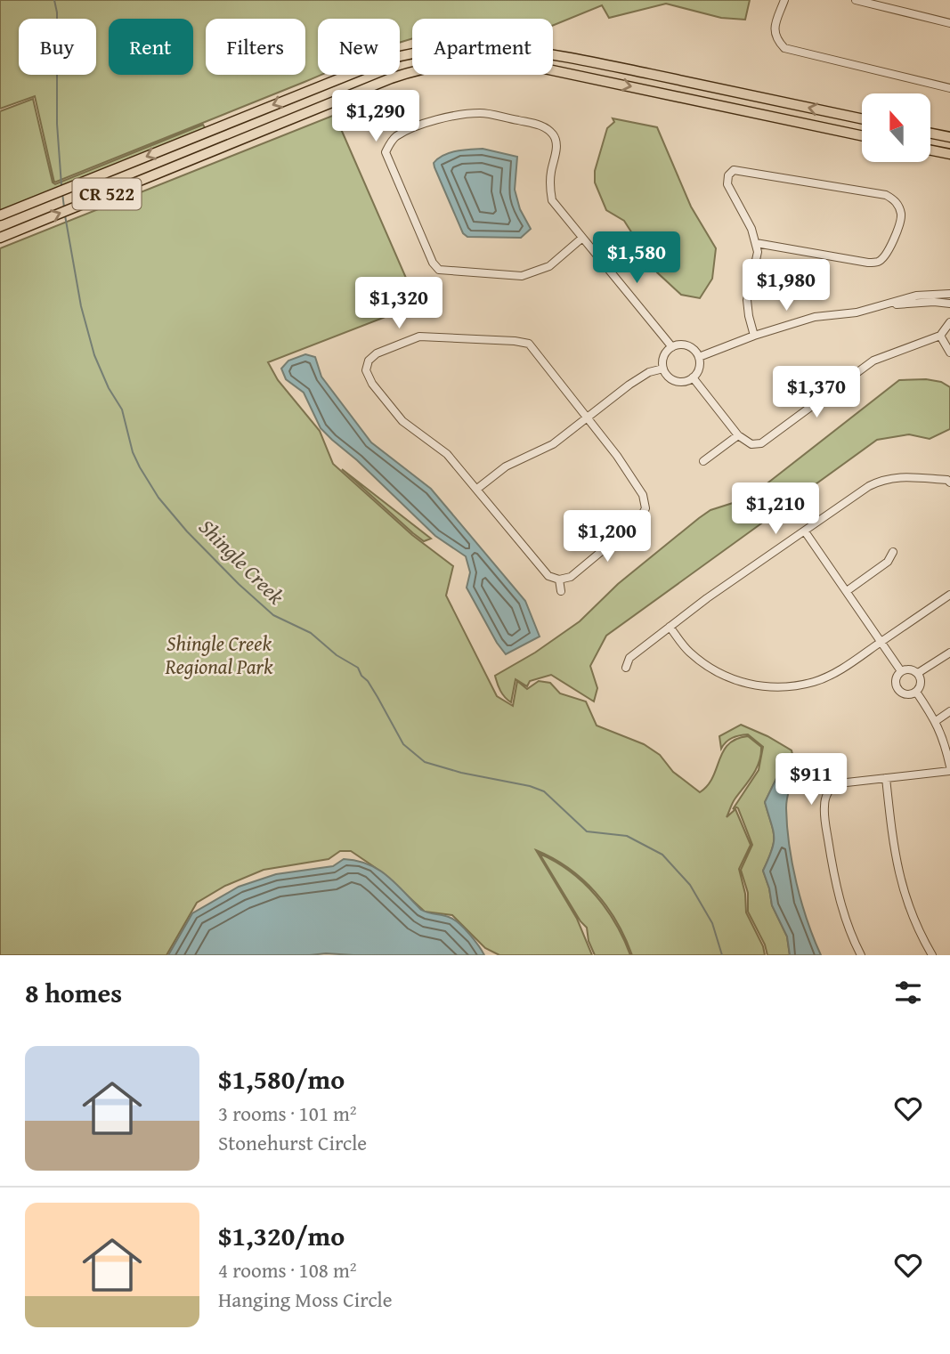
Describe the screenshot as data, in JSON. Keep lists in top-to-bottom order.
{
  "streets": {
    "main road": ["CR 522"]
  },
  "water": ["Shingle Creek"],
  "parks": ["Shingle Creek Regional Park"],
  "north": "top",
  "page": {
    "chip": [
      "Buy",
      "Rent",
      "Filters",
      "New",
      "Apartment"
    ],
    "price": [
      "$1,290",
      "$1,580",
      "$1,980",
      "$1,320",
      "$1,370",
      "$1,210",
      "$1,200",
      "$911"
    ],
    "heading": "8 homes",
    "list": [
      {
        "name": "$1,580/mo",
        "note": "3 rooms · 101 m² · Stonehurst Circle"
      },
      {
        "name": "$1,320/mo",
        "note": "4 rooms · 108 m² · Hanging Moss Circle"
      }
    ]
  }
}
